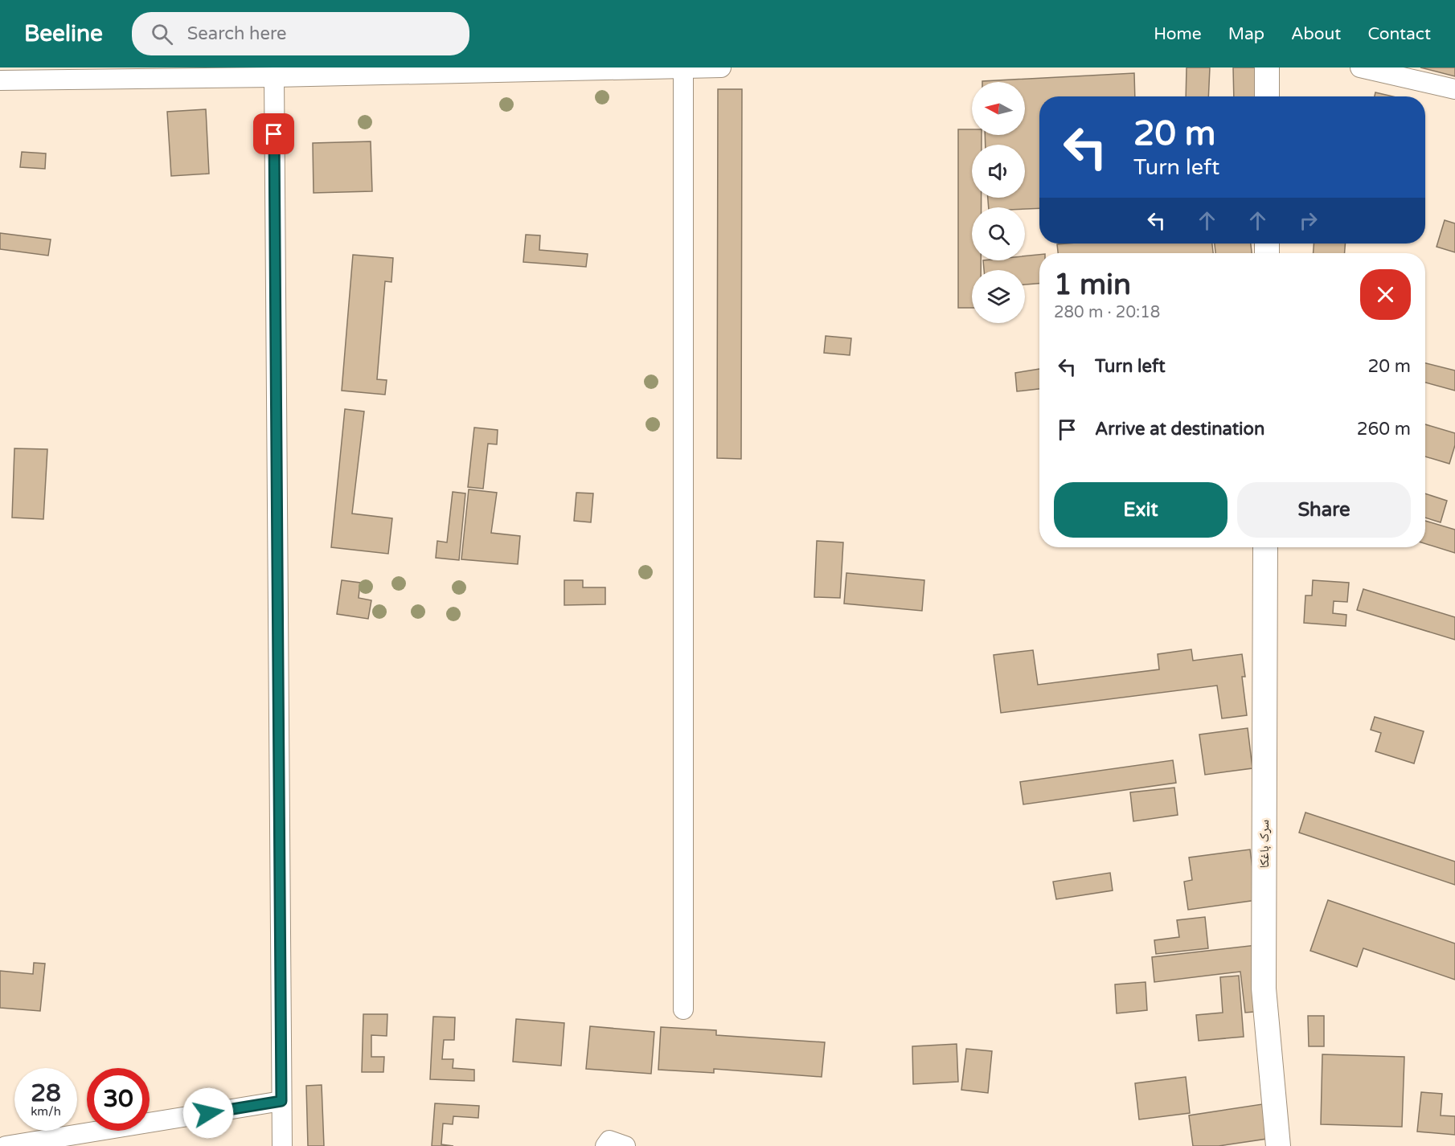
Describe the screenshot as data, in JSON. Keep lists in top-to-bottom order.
{
  "streets": {
    "street": ["سرک باغکا"]
  },
  "north": "left",
  "page": {
    "header": "Beeline",
    "search": "Search here",
    "nav": [
      "Home",
      "Map",
      "About",
      "Contact"
    ],
    "turn": ["20 m", "Turn left"],
    "heading": ["1 min", "280 m · 20:18"],
    "list": [
      {
        "name": "Turn left",
        "value": "20 m"
      },
      {
        "name": "Arrive at destination",
        "value": "260 m"
      }
    ],
    "buttons": ["Exit", "Share"],
    "speed": "28 km/h",
    "limit": "30"
  }
}
